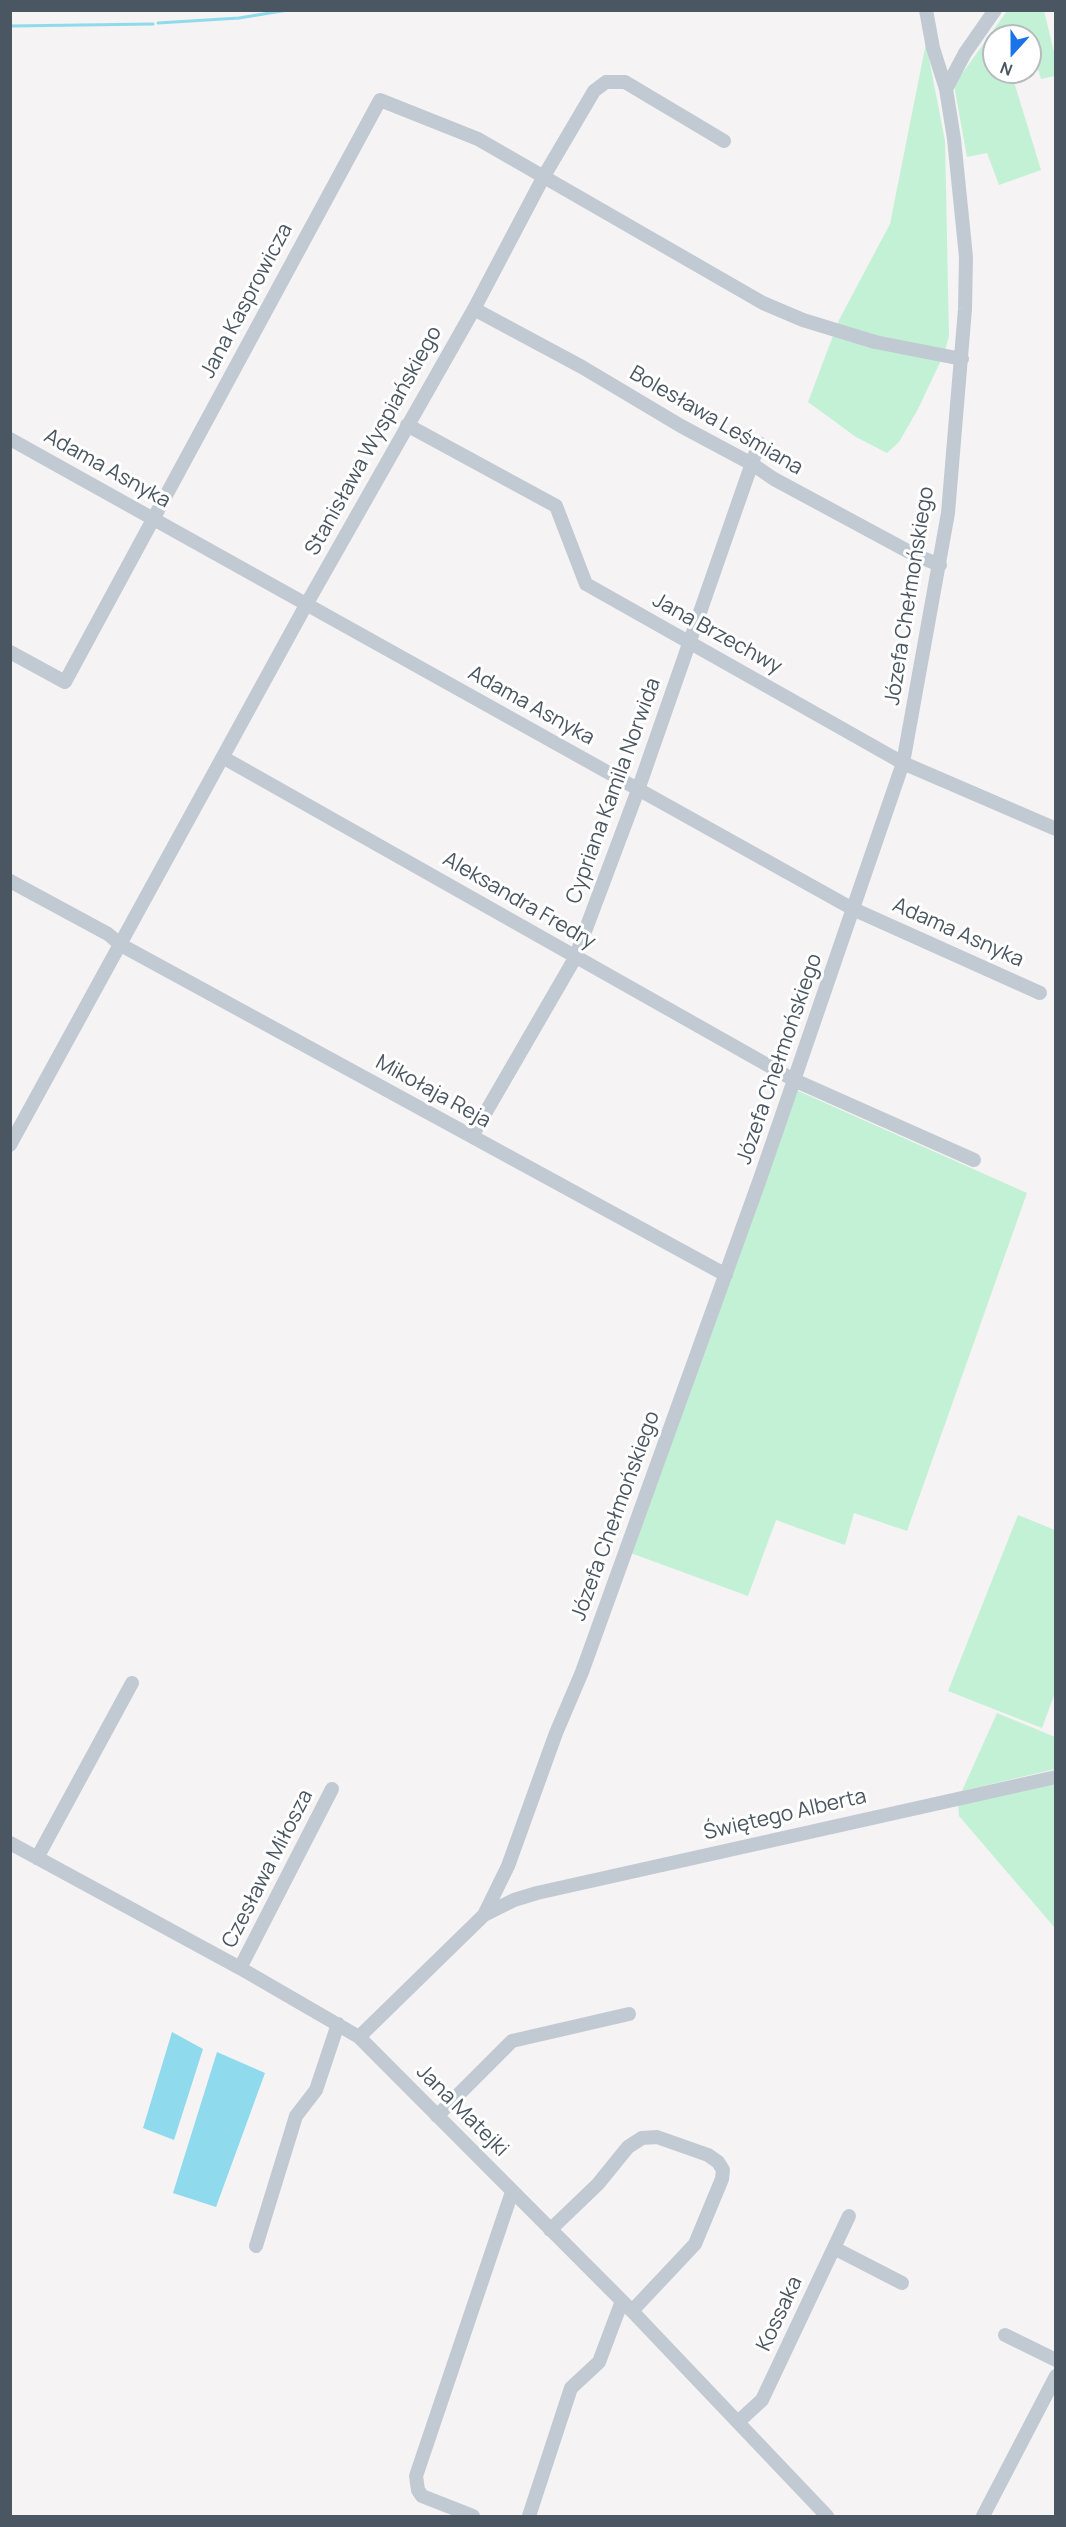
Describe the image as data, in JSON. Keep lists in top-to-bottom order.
{
  "streets": {
    "street": [
      "Jana Kasprowicza",
      "Bolesława Leśmiana",
      "Stanisława Wyspiańskiego",
      "Adama Asnyka",
      "Józefa Chełmońskiego",
      "Jana Brzechwy",
      "Cypriana Kamila Norwida",
      "Aleksandra Fredry",
      "Mikołaja Reja",
      "Świętego Alberta",
      "Czesława Miłosza",
      "Jana Matejki",
      "Kossaka"
    ]
  },
  "crossings": [
    ["Jana Kasprowicza", "Stanisława Wyspiańskiego"],
    ["Jana Kasprowicza", "Adama Asnyka"],
    ["Bolesława Leśmiana", "Stanisława Wyspiańskiego"],
    ["Bolesława Leśmiana", "Józefa Chełmońskiego"],
    ["Bolesława Leśmiana", "Cypriana Kamila Norwida"],
    ["Stanisława Wyspiańskiego", "Adama Asnyka"],
    ["Stanisława Wyspiańskiego", "Jana Brzechwy"],
    ["Stanisława Wyspiańskiego", "Aleksandra Fredry"],
    ["Stanisława Wyspiańskiego", "Mikołaja Reja"],
    ["Adama Asnyka", "Józefa Chełmońskiego"],
    ["Adama Asnyka", "Cypriana Kamila Norwida"],
    ["Józefa Chełmońskiego", "Jana Brzechwy"],
    ["Józefa Chełmońskiego", "Aleksandra Fredry"],
    ["Józefa Chełmońskiego", "Mikołaja Reja"],
    ["Józefa Chełmońskiego", "Świętego Alberta"],
    ["Józefa Chełmońskiego", "Jana Matejki"],
    ["Jana Brzechwy", "Cypriana Kamila Norwida"],
    ["Cypriana Kamila Norwida", "Aleksandra Fredry"],
    ["Cypriana Kamila Norwida", "Mikołaja Reja"],
    ["Czesława Miłosza", "Jana Matejki"],
    ["Jana Matejki", "Kossaka"]
  ],
  "north": "bottom"
}
